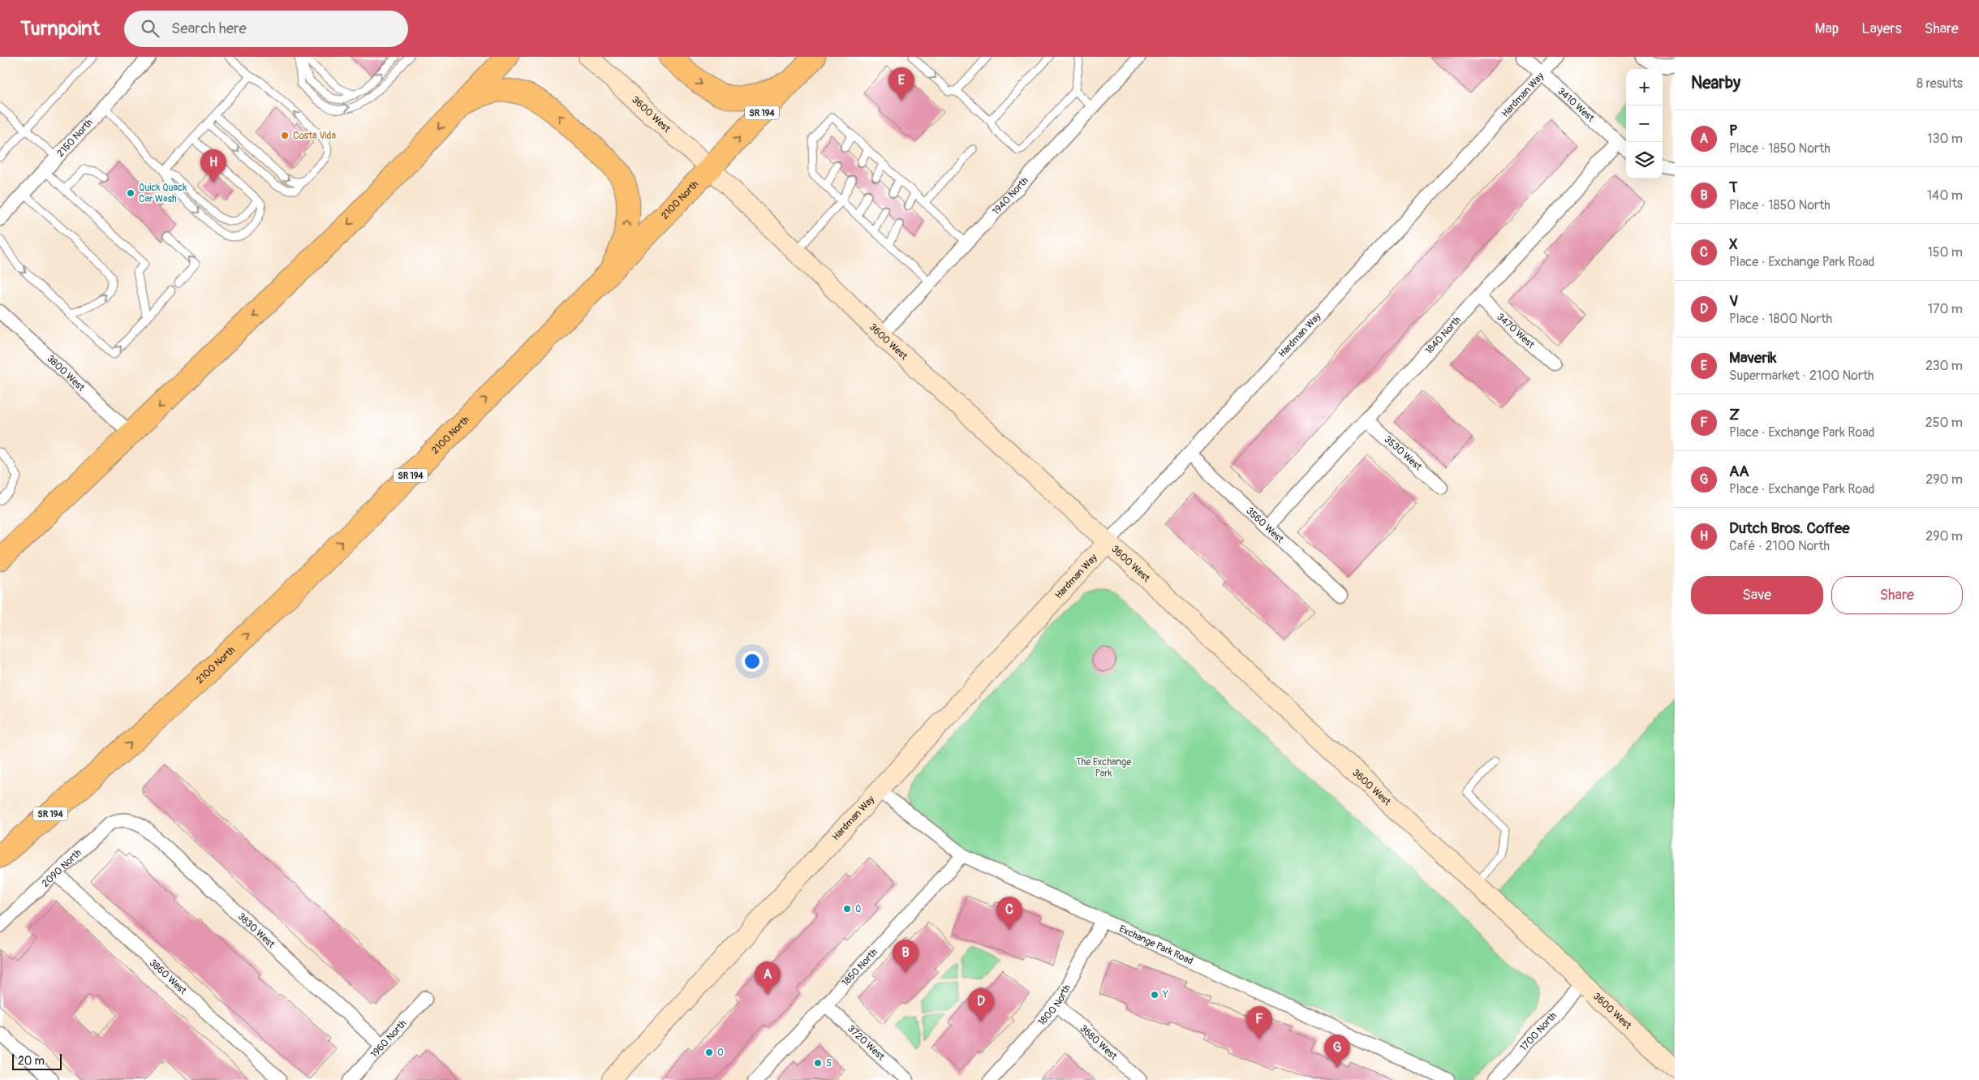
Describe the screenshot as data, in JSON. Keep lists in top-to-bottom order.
{
  "streets": {
    "highway": ["SR 194", "2100 North"],
    "street": [
      "Hardman Way",
      "3410 West",
      "3600 West",
      "2150 North",
      "1940 North",
      "3470 West",
      "1840 North",
      "3800 West",
      "3530 West",
      "3560 West",
      "2090 North",
      "3830 West",
      "Exchange Park Road",
      "1850 North",
      "3860 West",
      "1800 North",
      "1700 North",
      "1960 North",
      "3680 West",
      "3720 West"
    ]
  },
  "crossings": [
    ["Hardman Way", "3410 West"],
    ["Hardman Way", "3600 West"],
    ["Hardman Way", "3560 West"],
    ["Hardman Way", "Exchange Park Road"],
    ["3410 West", "1840 North"],
    ["SR 194", "2100 North"],
    ["3600 West", "1940 North"],
    ["3600 West", "2100 North"],
    ["3600 West", "1700 North"],
    ["3470 West", "1840 North"],
    ["1840 North", "3530 West"],
    ["1840 North", "3560 West"],
    ["2090 North", "3830 West"],
    ["2090 North", "3860 West"],
    ["3830 West", "1960 North"],
    ["Exchange Park Road", "1850 North"],
    ["Exchange Park Road", "1800 North"],
    ["1850 North", "3720 West"],
    ["1800 North", "3680 West"]
  ],
  "one_way": ["2100 North"],
  "parks": ["The Exchange Park"],
  "places": [
    "Costa Vida",
    "Quick Quack Car Wash",
    "Q",
    "Y",
    "O",
    "S"
  ],
  "scale_bar": "20 m",
  "page": {
    "header": "Turnpoint",
    "search": "Search here",
    "nav": ["Map", "Layers", "Share"],
    "heading": ["Nearby", "8 results"],
    "pins": [
      "E",
      "H",
      "C",
      "B",
      "A",
      "D",
      "F",
      "G"
    ],
    "map_buttons": ["+", "−"],
    "list": [
      {
        "mark": "A",
        "name": "P",
        "note": "Place · 1850 North",
        "value": "130 m"
      },
      {
        "mark": "B",
        "name": "T",
        "note": "Place · 1850 North",
        "value": "140 m"
      },
      {
        "mark": "C",
        "name": "X",
        "note": "Place · Exchange Park Road",
        "value": "150 m"
      },
      {
        "mark": "D",
        "name": "V",
        "note": "Place · 1800 North",
        "value": "170 m"
      },
      {
        "mark": "E",
        "name": "Maverik",
        "note": "Supermarket · 2100 North",
        "value": "230 m"
      },
      {
        "mark": "F",
        "name": "Z",
        "note": "Place · Exchange Park Road",
        "value": "250 m"
      },
      {
        "mark": "G",
        "name": "AA",
        "note": "Place · Exchange Park Road",
        "value": "290 m"
      },
      {
        "mark": "H",
        "name": "Dutch Bros. Coffee",
        "note": "Café · 2100 North",
        "value": "290 m"
      }
    ],
    "buttons": ["Save", "Share"],
    "scale": "20 m"
  }
}
